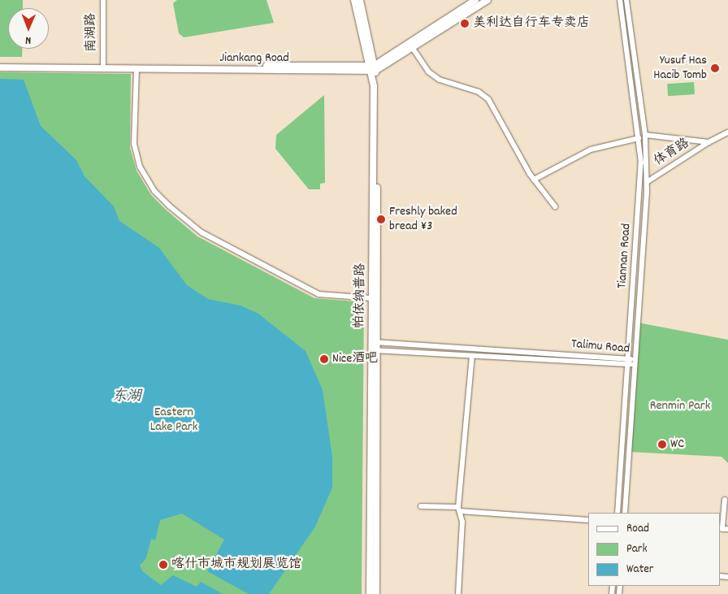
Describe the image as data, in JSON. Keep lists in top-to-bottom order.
{
  "streets": {
    "main road": ["Jiankang Road", "帕依纳普路"],
    "street": [
      "南湖路",
      "体育路",
      "Tiannan Road",
      "Talimu Road"
    ]
  },
  "crossings": [
    ["南湖路", "Jiankang Road"],
    ["Jiankang Road", "帕依纳普路"],
    ["体育路", "Tiannan Road"],
    ["Tiannan Road", "Talimu Road"],
    ["帕依纳普路", "Talimu Road"]
  ],
  "water": ["东湖"],
  "parks": ["Renmin Park", "Eastern Lake Park"],
  "places": [
    "美利达自行车专卖店",
    "Yusuf Has Hacib Tomb",
    "Freshly baked bread ¥3",
    "Nice酒吧",
    "WC",
    "喀什市城市规划展览馆"
  ],
  "legend": ["Road", "Park", "Water"],
  "north": "bottom"
}
